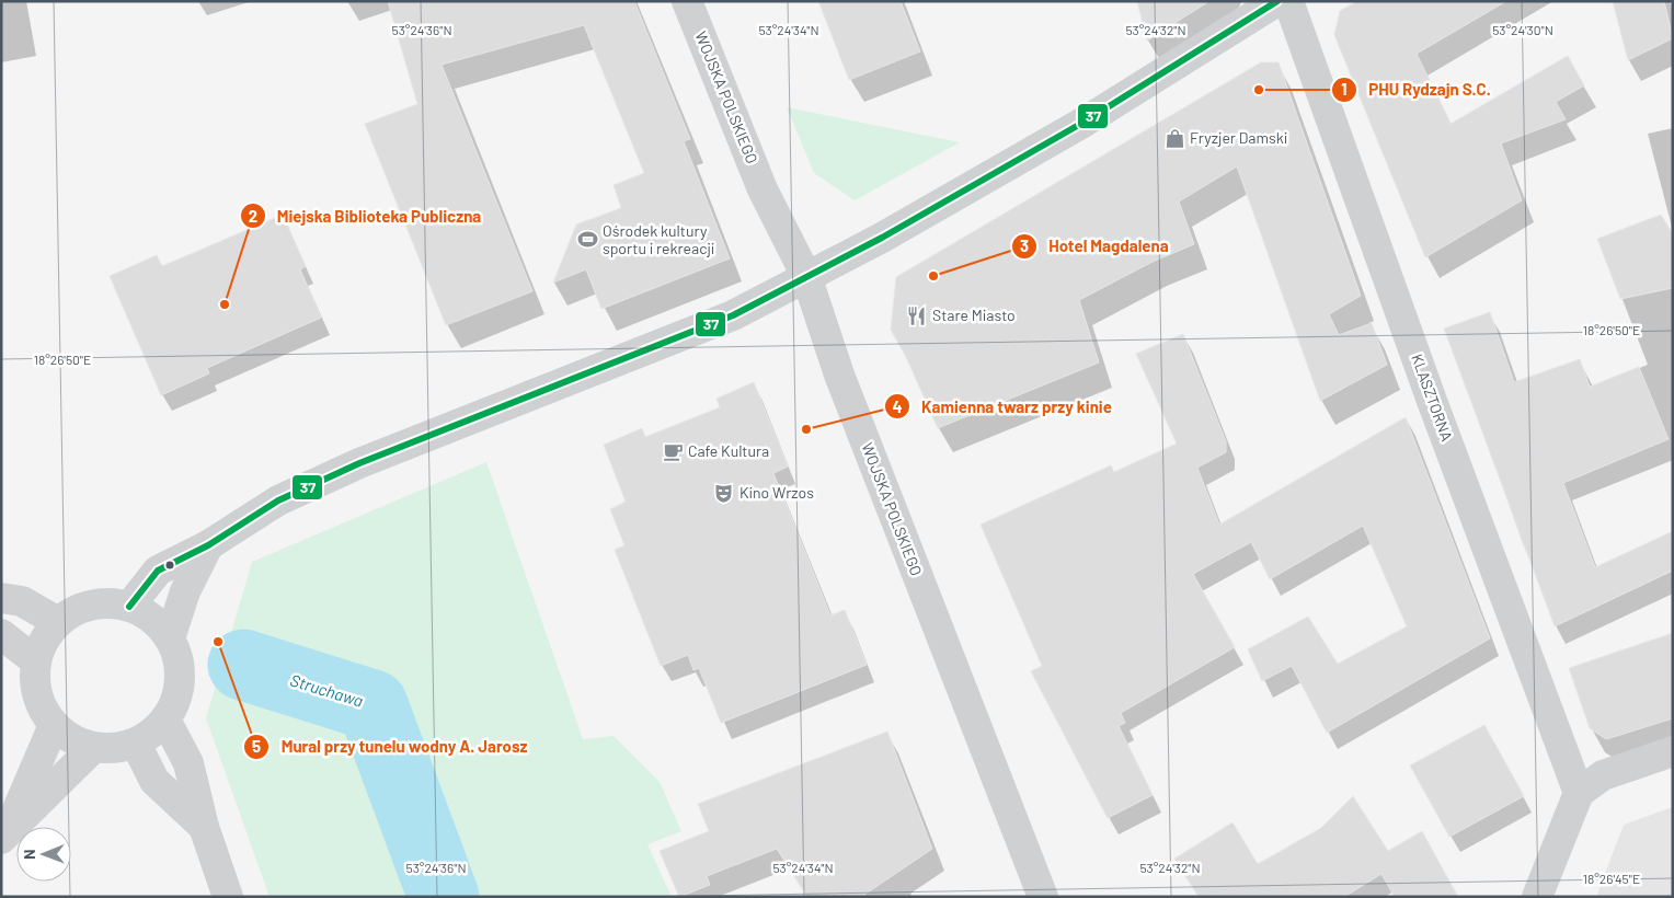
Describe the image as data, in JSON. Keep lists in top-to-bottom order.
{
  "streets": {
    "street": ["WOJSKA POLSKIEGO", "KLASZTORNA"]
  },
  "water": ["Struchawa"],
  "places": {
    "other": [
      "PHU Rydzajn S.C.",
      "Hotel Magdalena",
      "Miejska Biblioteka Publiczna",
      "Kamienna twarz przy kinie",
      "Mural przy tunelu wodny A. Jarosz"
    ],
    "shop": ["Fryzjer Damski"],
    "sports": ["Ośrodek kultury sportu i rekreacji"],
    "restaurant": ["Stare Miasto"],
    "cafe": ["Cafe Kultura"],
    "theatre": ["Kino Wrzos"]
  },
  "lines": ["transit line 37"],
  "north": "left",
  "coordinates": [
    "53°24'36\"N",
    "53°24'34\"N",
    "53°24'32\"N",
    "53°24'30\"N",
    "18°26'50\"E",
    "18°26'45\"E"
  ]
}
